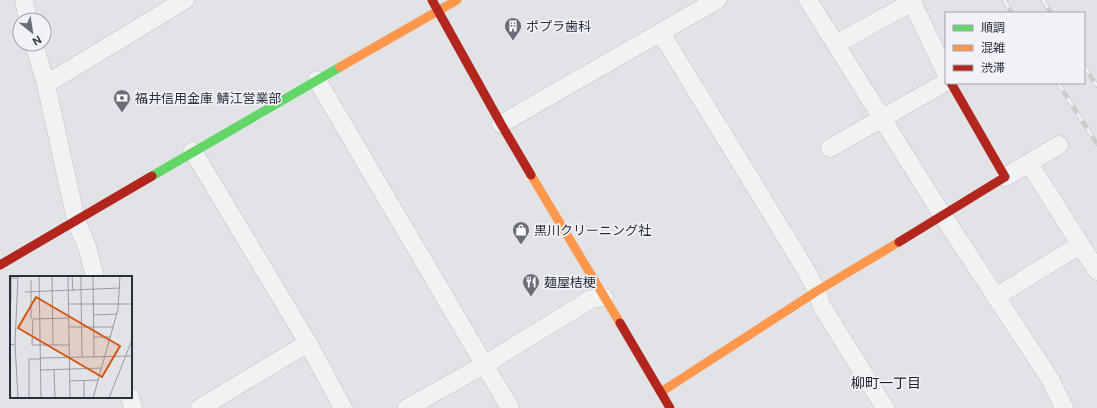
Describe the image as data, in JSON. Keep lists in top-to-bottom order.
{
  "districts": ["柳町一丁目"],
  "places": {
    "building": ["ポプラ歯科"],
    "bank": ["福井信用金庫 鯖江営業部"],
    "shop": ["黒川クリーニング社"],
    "restaurant": ["麺屋桔梗"]
  },
  "legend": ["順調", "混雑", "渋滞"],
  "north": "bottom right"
}
